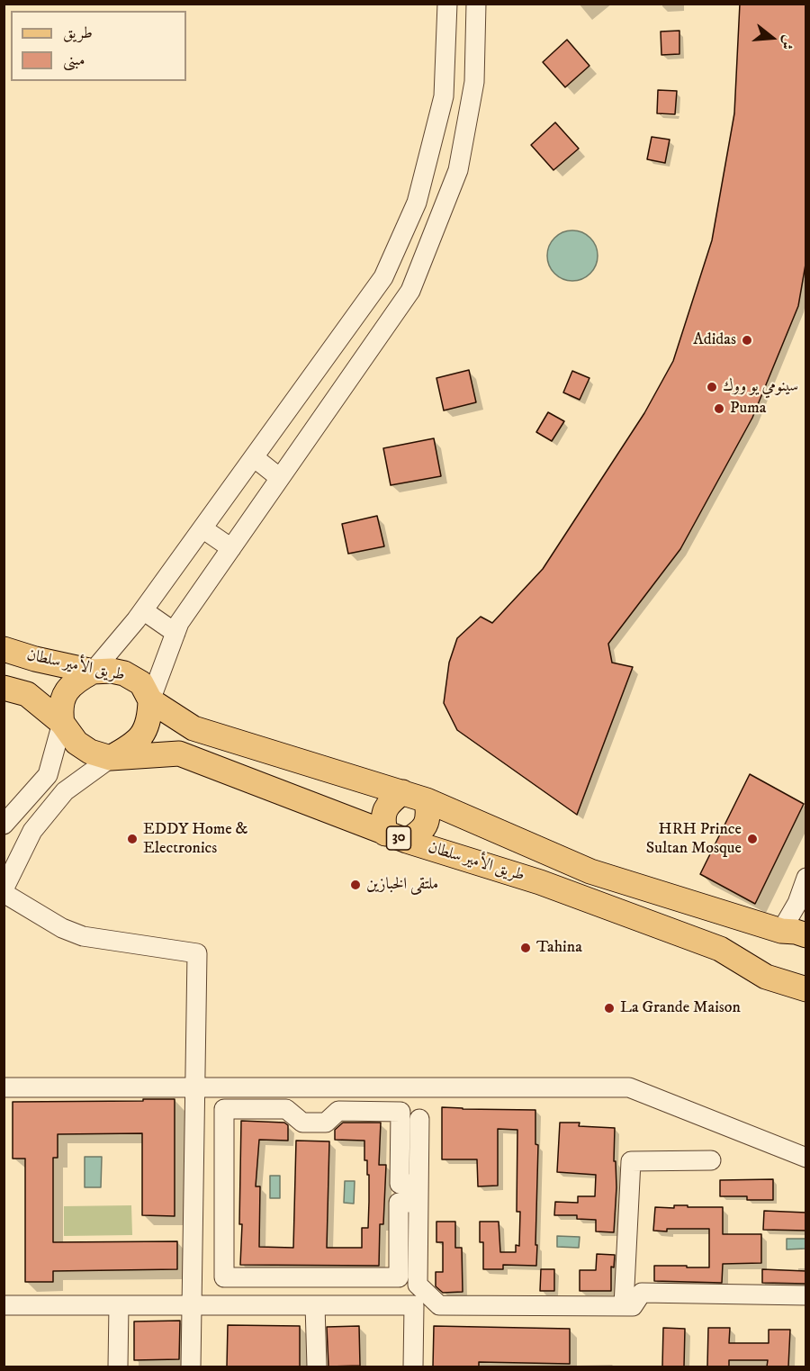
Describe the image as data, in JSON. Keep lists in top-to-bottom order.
{
  "streets": {
    "main road": ["طريق الأمير سلطان", "30"]
  },
  "places": [
    "Adidas",
    "سينومي يو ووك",
    "Puma",
    "EDDY Home & Electronics",
    "HRH Prince Sultan Mosque",
    "ملتقى الخبازين",
    "Tahina",
    "La Grande Maison"
  ],
  "legend": ["طريق", "مبنى"],
  "north": "right"
}
